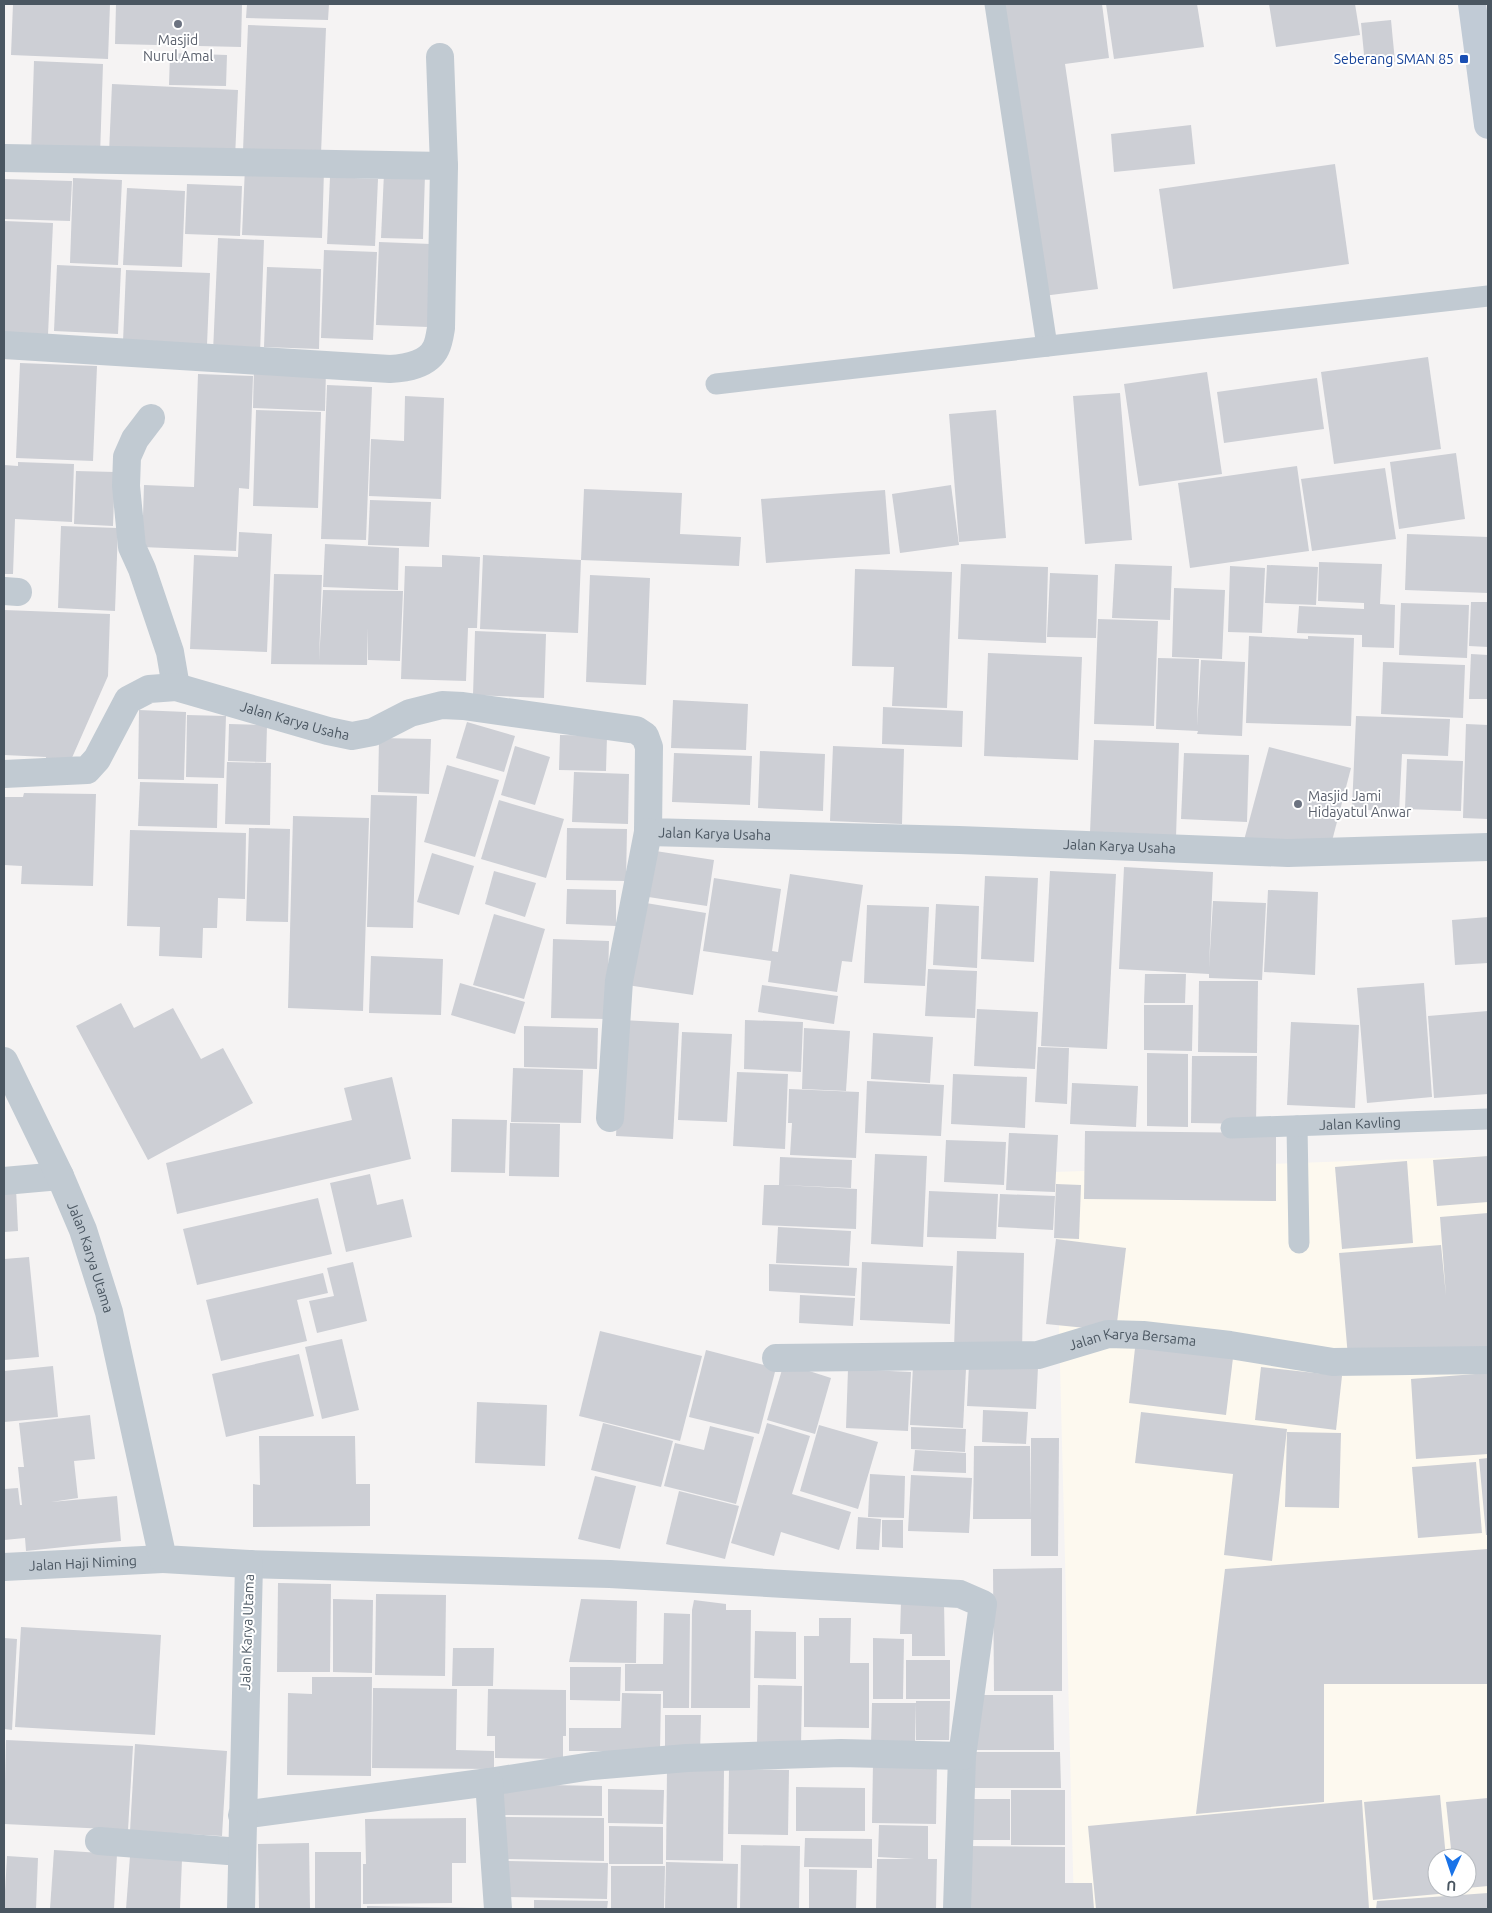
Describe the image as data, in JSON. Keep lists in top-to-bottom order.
{
  "streets": {
    "street": [
      "Jalan Karya Usaha",
      "Jalan Karya Utama",
      "Jalan Karya Bersama",
      "Jalan Haji Niming"
    ],
    "lane": ["Jalan Kavling"]
  },
  "crossings": [
    ["Jalan Karya Utama", "Jalan Haji Niming"]
  ],
  "places": {
    "other": ["Masjid Nurul Amal", "Masjid Jami Hidayatul Anwar"],
    "transit": ["Seberang SMAN 85"]
  },
  "north": "bottom"
}
